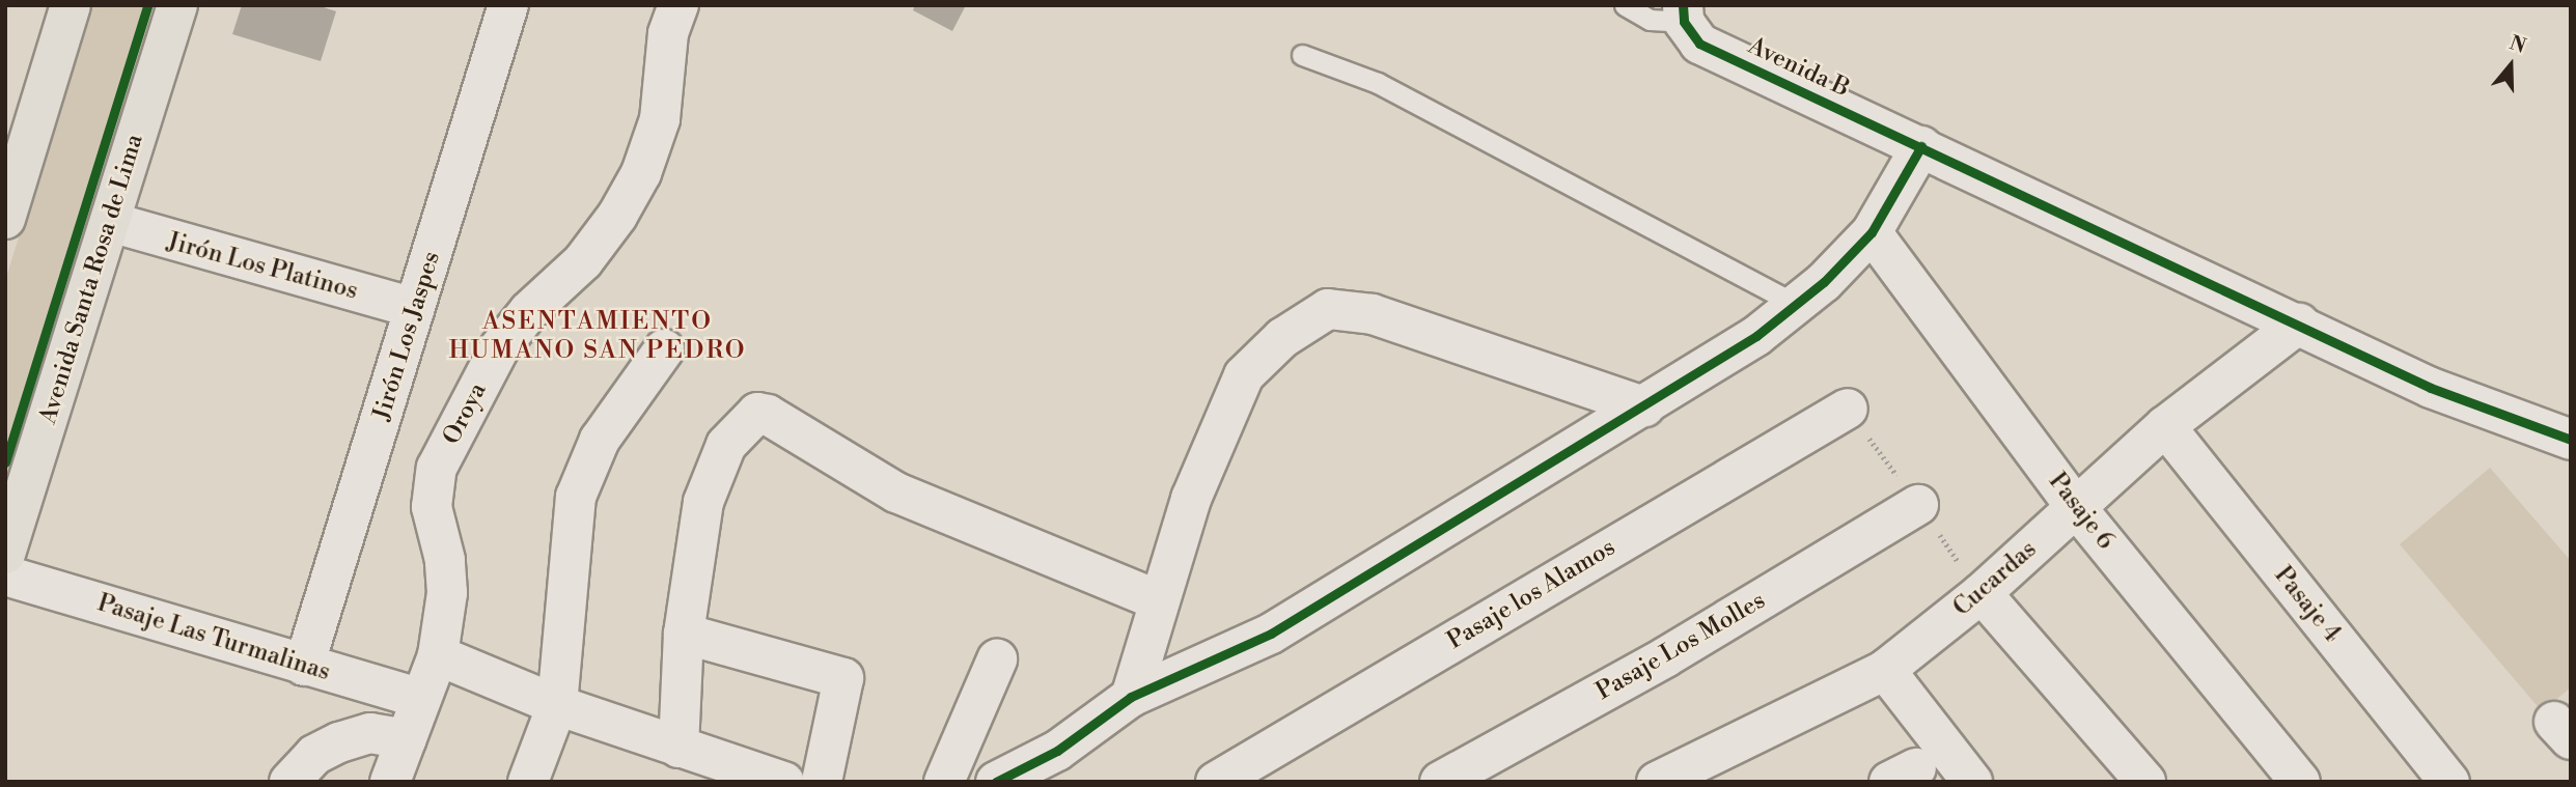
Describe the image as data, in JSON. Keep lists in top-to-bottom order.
{
  "streets": {
    "main road": ["Avenida Santa Rosa de Lima"],
    "street": [
      "Avenida B",
      "Jirón Los Platinos",
      "Jirón Los Jaspes",
      "Oroya",
      "Pasaje 6",
      "Cucardas",
      "Pasaje los Alamos",
      "Pasaje 4",
      "Pasaje Las Turmalinas",
      "Pasaje Los Molles"
    ]
  },
  "crossings": [
    ["Avenida B", "Cucardas"],
    ["Jirón Los Platinos", "Avenida Santa Rosa de Lima"],
    ["Jirón Los Platinos", "Jirón Los Jaspes"],
    ["Jirón Los Jaspes", "Pasaje Las Turmalinas"],
    ["Oroya", "Pasaje Las Turmalinas"],
    ["Pasaje 6", "Cucardas"],
    ["Cucardas", "Pasaje 4"]
  ],
  "districts": ["ASENTAMIENTO HUMANO SAN PEDRO"],
  "north": "top"
}
